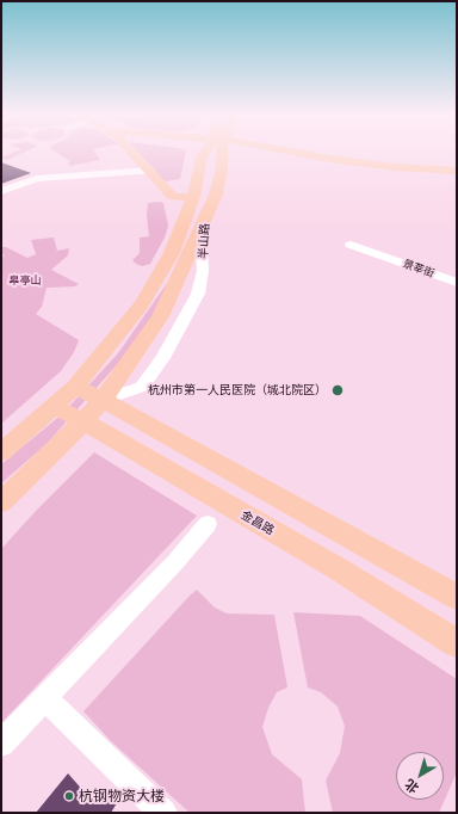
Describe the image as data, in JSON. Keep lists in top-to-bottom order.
{
  "streets": {
    "main road": ["半山路", "金昌路"],
    "street": ["景莘街"]
  },
  "crossings": [
    ["半山路", "金昌路"]
  ],
  "parks": ["皋亭山"],
  "places": ["杭州市第一人民医院（城北院区）", "杭钢物资大楼"],
  "north": "bottom left"
}
